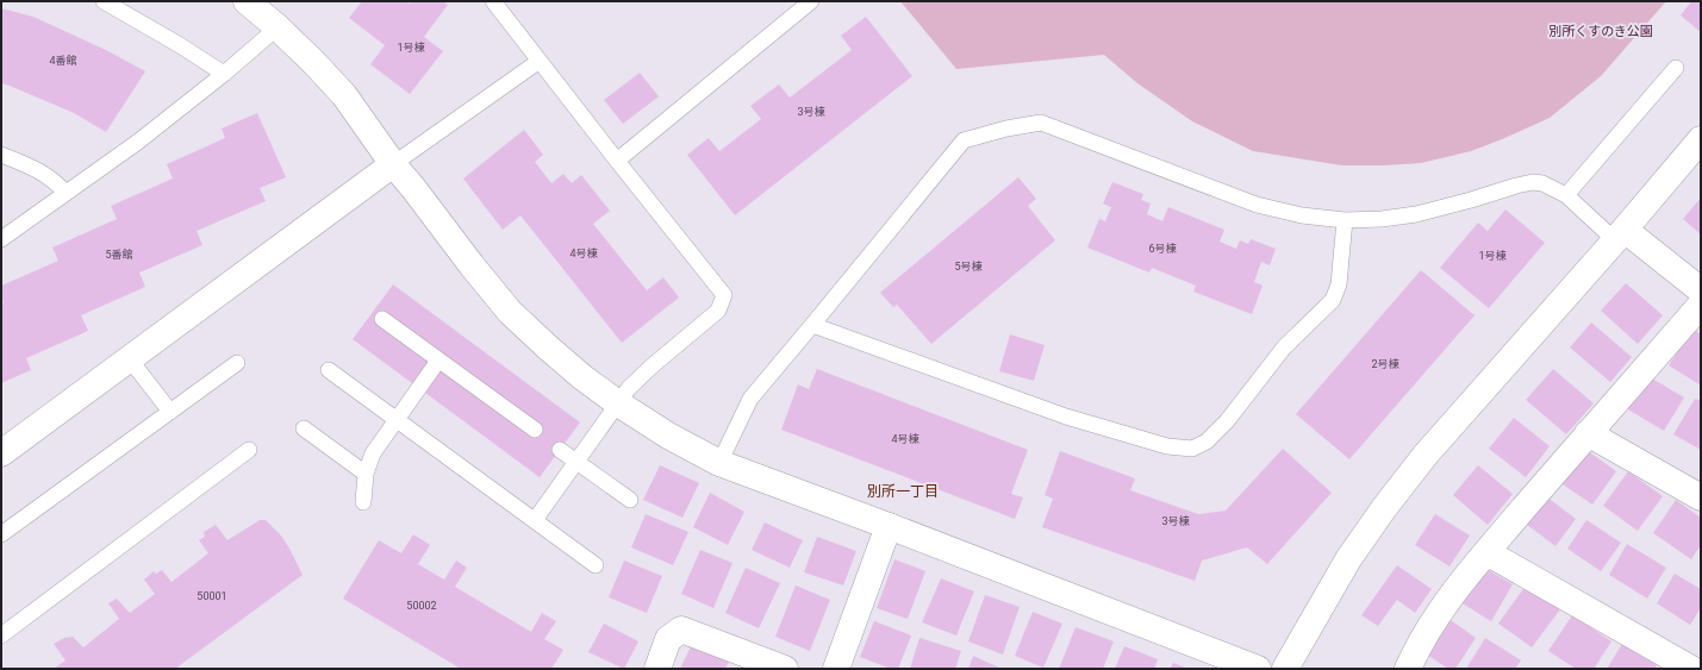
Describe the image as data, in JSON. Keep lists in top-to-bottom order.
{
  "districts": ["別所一丁目"],
  "parks": ["別所くすのき公園"],
  "house_numbers": [
    "1号棟",
    "4番館",
    "3号棟",
    "6号棟",
    "4号棟",
    "5番館",
    "1号棟",
    "5号棟",
    "2号棟",
    "4号棟",
    "3号棟",
    "50001",
    "50002"
  ]
}
